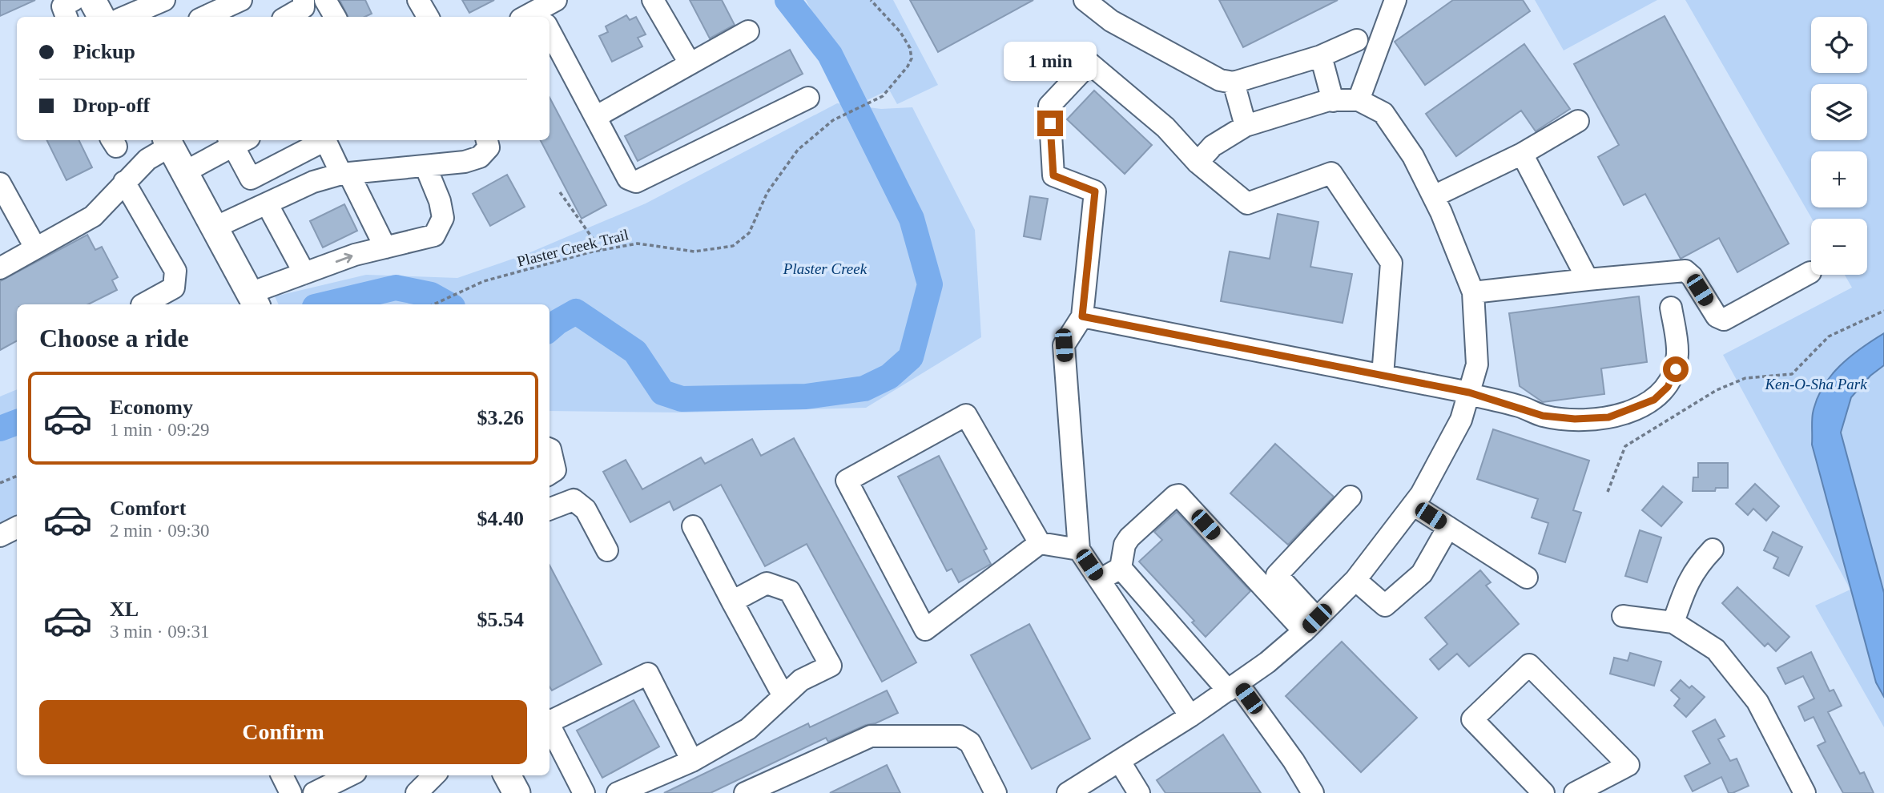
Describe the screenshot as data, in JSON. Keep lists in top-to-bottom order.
{
  "streets": {
    "path": ["Plaster Creek Trail"]
  },
  "parks": ["Plaster Creek", "Ken-O-Sha Park"],
  "page": {
    "map_buttons": ["+", "−"],
    "banner": ["Pickup", "Drop-off"],
    "bubble": "1 min",
    "heading": "Choose a ride",
    "list": [
      {
        "name": "Economy",
        "note": "1 min · 09:29",
        "value": "$3.26"
      },
      {
        "name": "Comfort",
        "note": "2 min · 09:30",
        "value": "$4.40"
      },
      {
        "name": "XL",
        "note": "3 min · 09:31",
        "value": "$5.54"
      }
    ],
    "buttons": "Confirm"
  }
}
